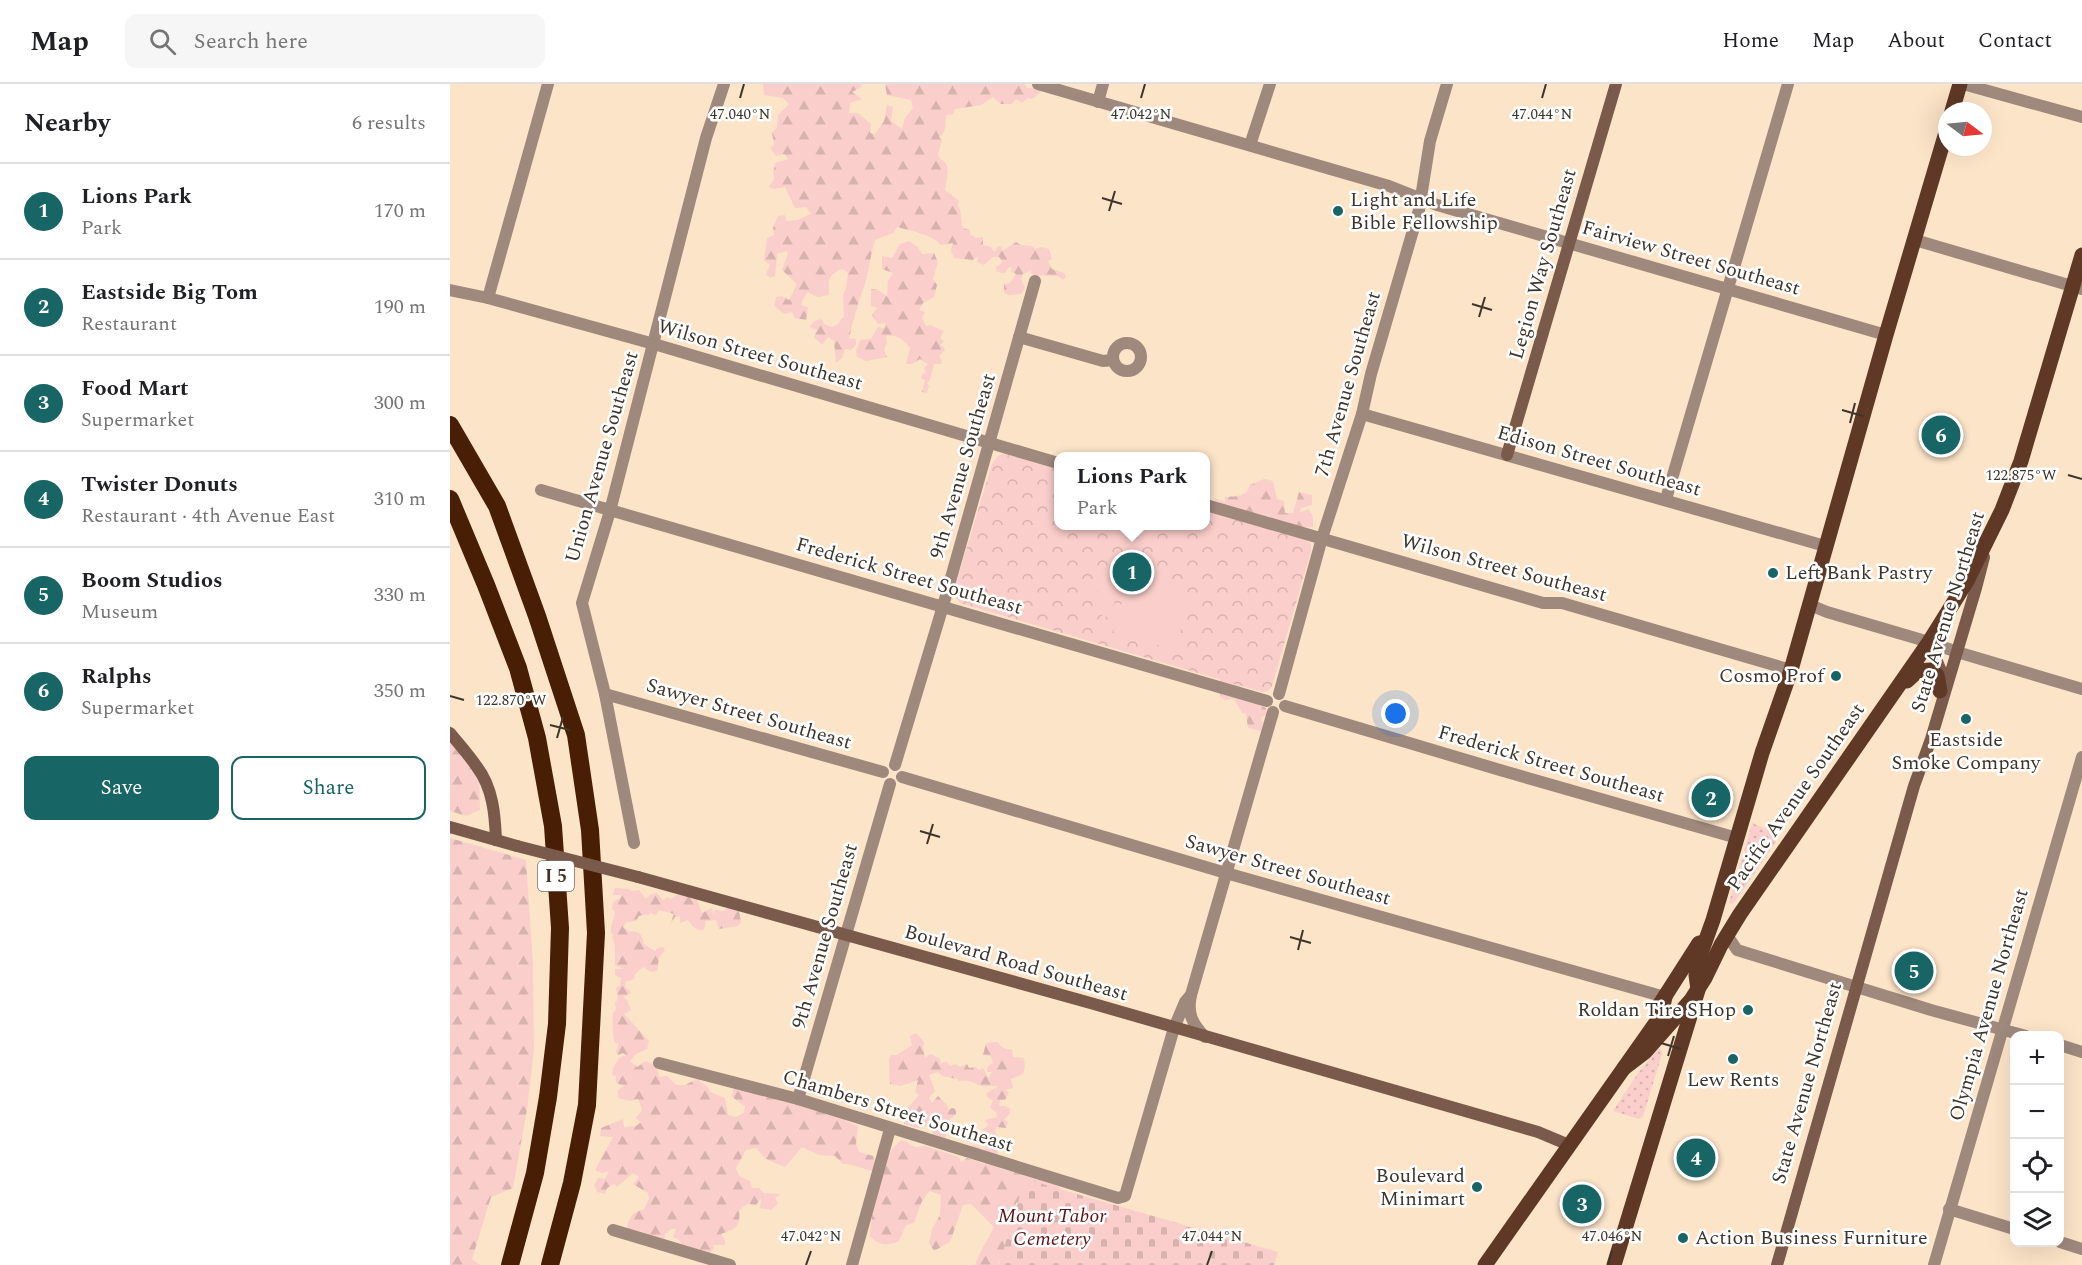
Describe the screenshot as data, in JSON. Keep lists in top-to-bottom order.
{
  "streets": {
    "highway": ["I 5"],
    "main road": ["State Avenue Northeast", "Pacific Avenue Southeast"],
    "street": [
      "Fairview Street Southeast",
      "Legion Way Southeast",
      "Wilson Street Southeast",
      "7th Avenue Southeast",
      "Union Avenue Southeast",
      "Edison Street Southeast",
      "9th Avenue Southeast",
      "Frederick Street Southeast",
      "Sawyer Street Southeast",
      "Boulevard Road Southeast",
      "Olympia Avenue Northeast",
      "Chambers Street Southeast"
    ]
  },
  "crossings": [
    ["Fairview Street Southeast", "Legion Way Southeast"],
    ["Fairview Street Southeast", "7th Avenue Southeast"],
    ["Legion Way Southeast", "Edison Street Southeast"],
    ["Wilson Street Southeast", "7th Avenue Southeast"],
    ["Wilson Street Southeast", "Union Avenue Southeast"],
    ["Wilson Street Southeast", "9th Avenue Southeast"],
    ["7th Avenue Southeast", "Edison Street Southeast"],
    ["7th Avenue Southeast", "Frederick Street Southeast"],
    ["Union Avenue Southeast", "Frederick Street Southeast"],
    ["Union Avenue Southeast", "Sawyer Street Southeast"],
    ["9th Avenue Southeast", "Frederick Street Southeast"],
    ["9th Avenue Southeast", "Sawyer Street Southeast"],
    ["9th Avenue Southeast", "Boulevard Road Southeast"],
    ["9th Avenue Southeast", "Chambers Street Southeast"],
    ["State Avenue Northeast", "Pacific Avenue Southeast"],
    ["Pacific Avenue Southeast", "Boulevard Road Southeast"],
    ["Boulevard Road Southeast", "Chambers Street Southeast"]
  ],
  "parks": ["Mount Tabor Cemetery"],
  "places": [
    "Light and Life Bible Fellowship",
    "Left Bank Pastry",
    "Cosmo Prof",
    "Eastside Smoke Company",
    "Roldan Tire SHop",
    "Lew Rents",
    "Boulevard Minimart",
    "Action Business Furniture"
  ],
  "north": "right",
  "page": {
    "header": "Map",
    "search": "Search here",
    "nav": [
      "Home",
      "Map",
      "About",
      "Contact"
    ],
    "heading": ["Nearby", "6 results"],
    "list": [
      {
        "mark": "1",
        "name": "Lions Park",
        "note": "Park",
        "value": "170 m"
      },
      {
        "mark": "2",
        "name": "Eastside Big Tom",
        "note": "Restaurant",
        "value": "190 m"
      },
      {
        "mark": "3",
        "name": "Food Mart",
        "note": "Supermarket",
        "value": "300 m"
      },
      {
        "mark": "4",
        "name": "Twister Donuts",
        "note": "Restaurant · 4th Avenue East",
        "value": "310 m"
      },
      {
        "mark": "5",
        "name": "Boom Studios",
        "note": "Museum",
        "value": "330 m"
      },
      {
        "mark": "6",
        "name": "Ralphs",
        "note": "Supermarket",
        "value": "350 m"
      }
    ],
    "pins": [
      "6",
      "1",
      "2",
      "5",
      "4",
      "3"
    ],
    "popup": ["Lions Park", "Park"],
    "buttons": ["Save", "Share"],
    "map_buttons": ["+", "−"]
  },
  "coordinates": [
    "47.040°N",
    "47.042°N",
    "47.044°N",
    "122.875°W",
    "122.870°W",
    "47.046°N"
  ]
}
